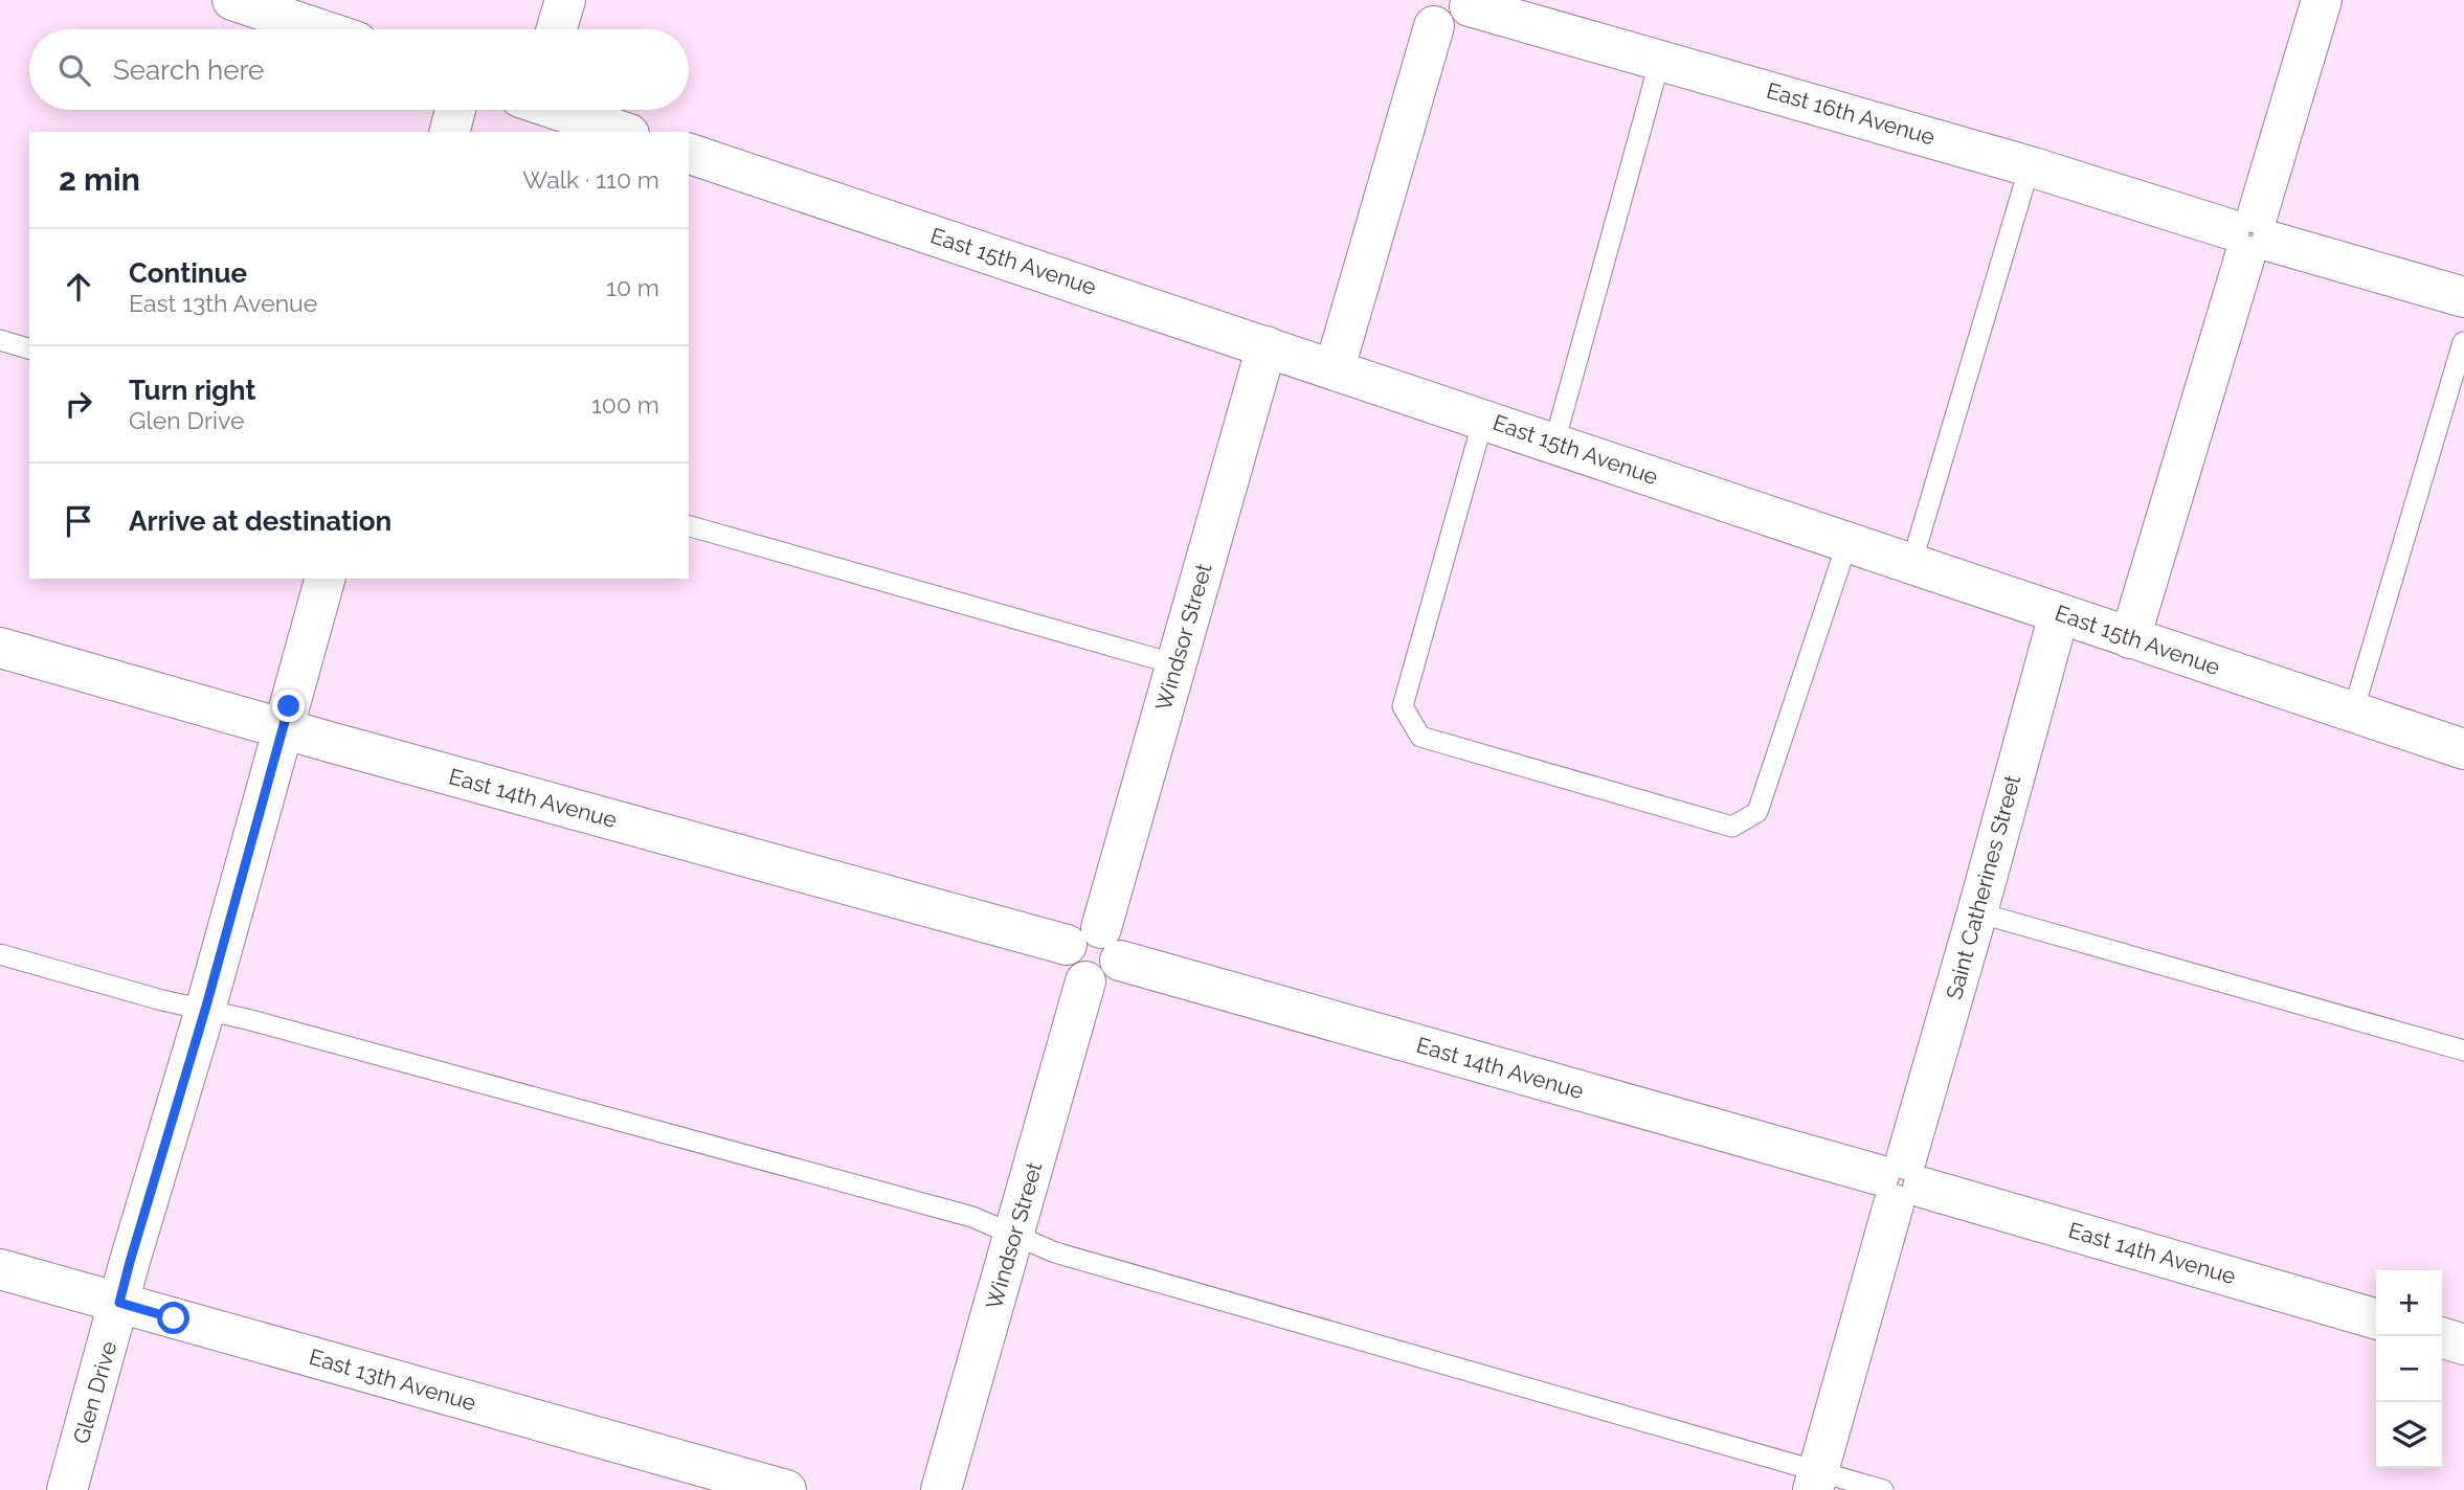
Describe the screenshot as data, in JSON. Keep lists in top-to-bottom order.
{
  "streets": {
    "street": [
      "East 16th Avenue",
      "East 15th Avenue",
      "Windsor Street",
      "East 14th Avenue",
      "Saint Catherines Street",
      "East 13th Avenue",
      "Glen Drive"
    ]
  },
  "crossings": [
    ["East 15th Avenue", "Windsor Street"],
    ["East 15th Avenue", "Saint Catherines Street"],
    ["Windsor Street", "East 14th Avenue"],
    ["East 14th Avenue", "Saint Catherines Street"],
    ["East 14th Avenue", "Glen Drive"],
    ["East 13th Avenue", "Glen Drive"]
  ],
  "page": {
    "search": "Search here",
    "heading": ["2 min", "Walk · 110 m"],
    "list": [
      ["Continue", "East 13th Avenue", "10 m"],
      ["Turn right", "Glen Drive", "100 m"],
      "Arrive at destination"
    ],
    "map_buttons": ["+", "−"]
  }
}
